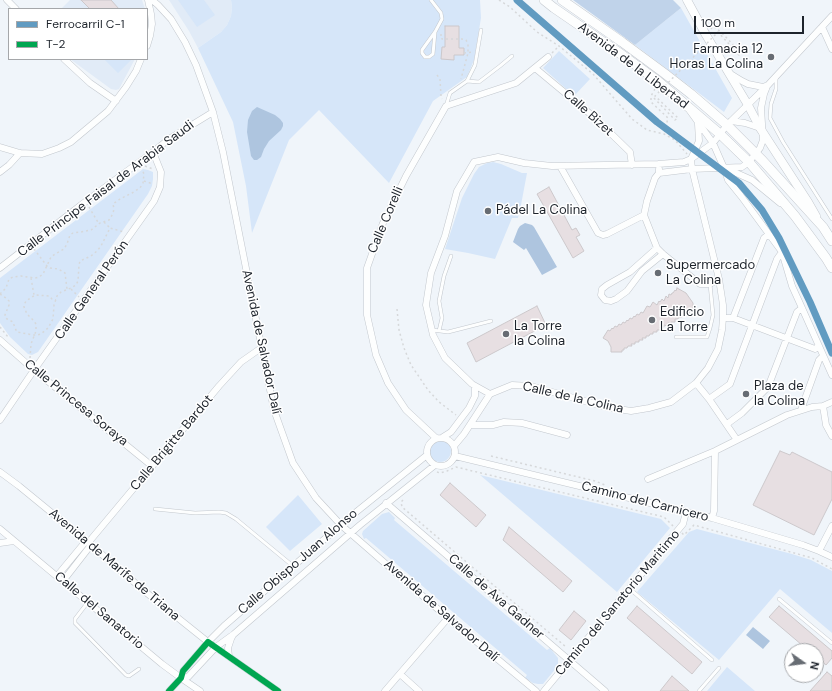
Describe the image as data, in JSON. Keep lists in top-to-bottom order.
{
  "streets": {
    "main road": ["Avenida de la Libertad"],
    "street": [
      "Calle Bizet",
      "Calle Principe Faisal de Arabia Saudi",
      "Calle Corelli",
      "Calle General Perón",
      "Avenida de Salvador Dalí",
      "Calle de la Colina",
      "Calle Princesa Soraya",
      "Calle Brigitte Bardot",
      "Camino del Carnicero",
      "Calle Obispo Juan Alonso",
      "Avenida de Marife de Triana",
      "Calle de Ava Gadner",
      "Camino del Sanatorio Maritimo",
      "Calle del Sanatorio"
    ]
  },
  "crossings": [
    ["Calle Principe Faisal de Arabia Saudi", "Calle General Perón"],
    ["Calle Principe Faisal de Arabia Saudi", "Avenida de Salvador Dalí"],
    ["Calle Corelli", "Camino del Carnicero"],
    ["Calle Corelli", "Calle Obispo Juan Alonso"],
    ["Calle General Perón", "Calle Princesa Soraya"],
    ["Avenida de Salvador Dalí", "Calle Brigitte Bardot"],
    ["Avenida de Salvador Dalí", "Calle Obispo Juan Alonso"],
    ["Calle Princesa Soraya", "Calle Brigitte Bardot"],
    ["Calle Brigitte Bardot", "Avenida de Marife de Triana"],
    ["Calle Brigitte Bardot", "Calle del Sanatorio"],
    ["Camino del Carnicero", "Calle Obispo Juan Alonso"],
    ["Camino del Carnicero", "Camino del Sanatorio Maritimo"],
    ["Calle Obispo Juan Alonso", "Avenida de Marife de Triana"],
    ["Calle Obispo Juan Alonso", "Calle de Ava Gadner"],
    ["Calle Obispo Juan Alonso", "Calle del Sanatorio"],
    ["Calle de Ava Gadner", "Camino del Sanatorio Maritimo"]
  ],
  "places": [
    "Farmacia 12 Horas La Colina",
    "Pádel La Colina",
    "Supermercado La Colina",
    "Edificio La Torre",
    "La Torre la Colina",
    "Plaza de la Colina"
  ],
  "lines": ["rail line C-1", "transit line T-2"],
  "legend": ["Ferrocarril C-1", "T-2"],
  "scale_bar": "100 m",
  "north": "right"
}
